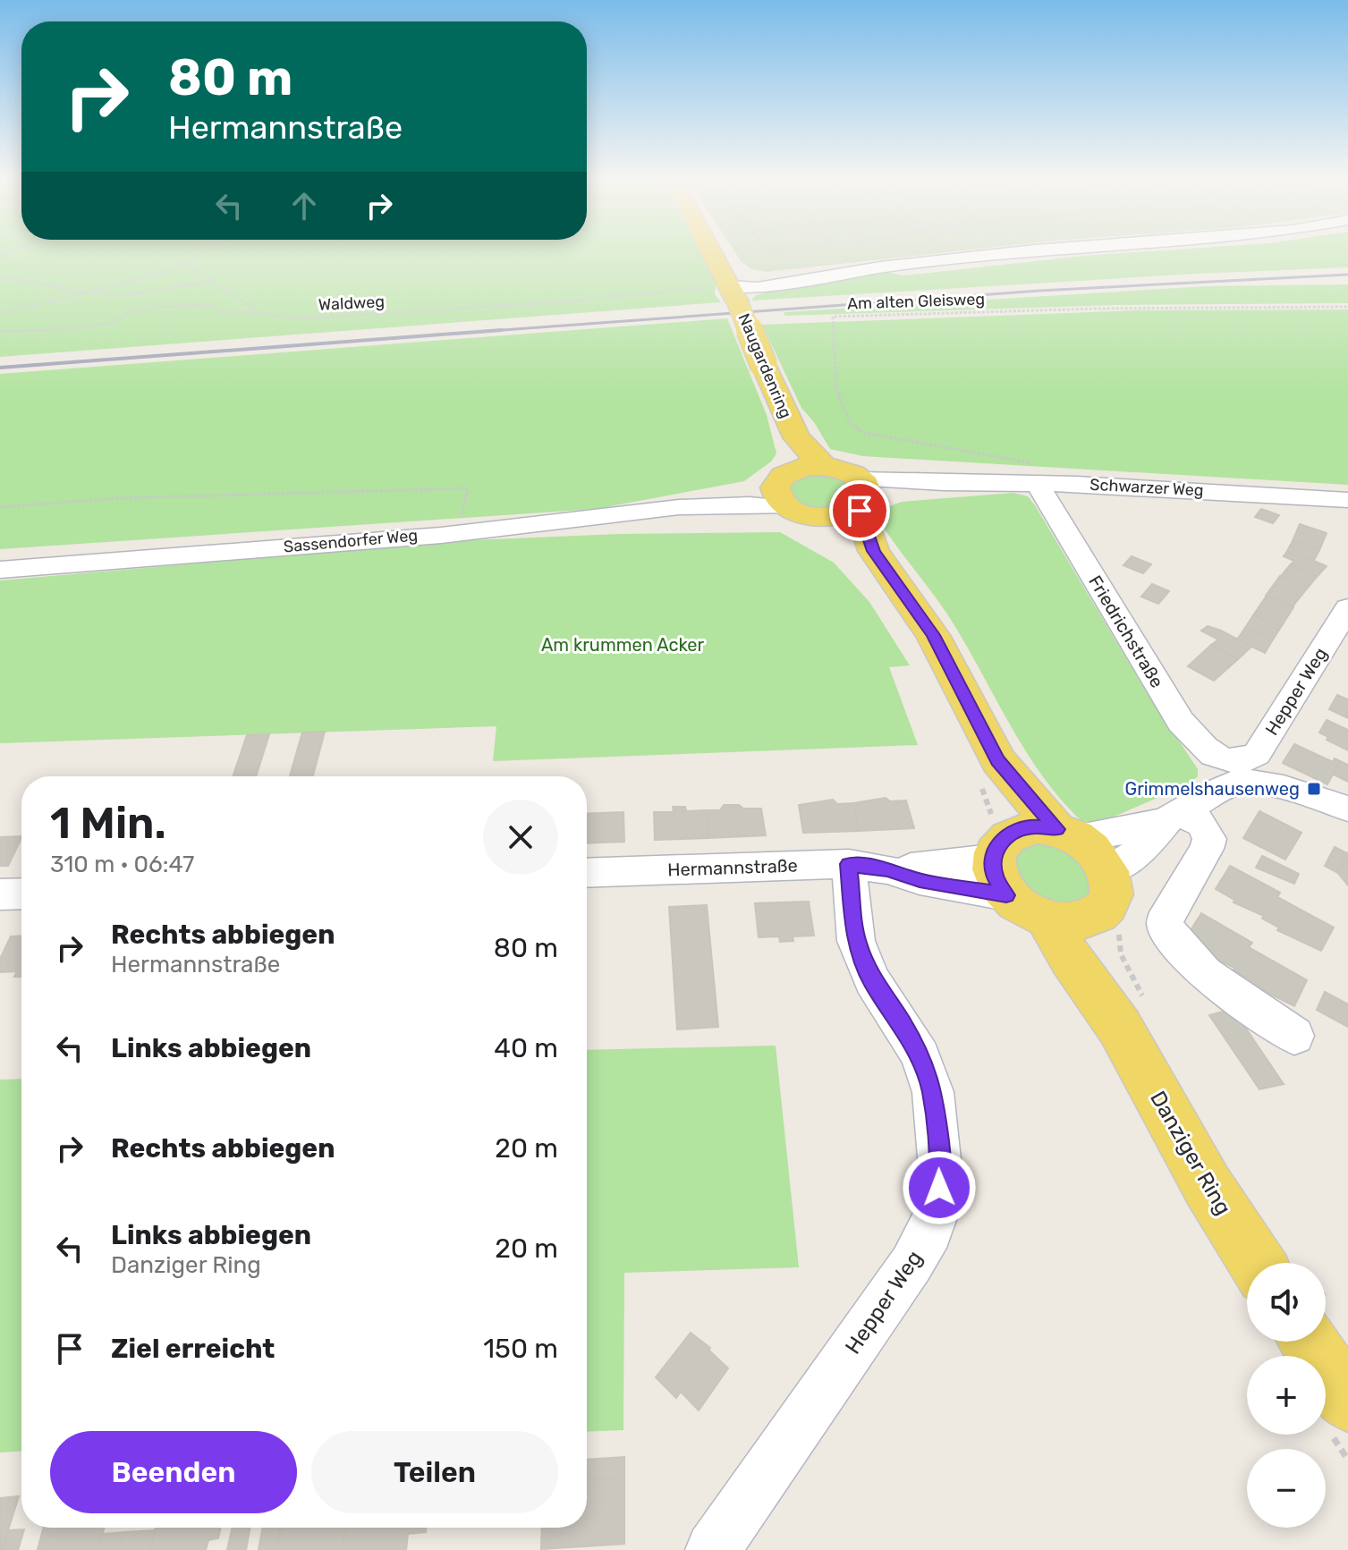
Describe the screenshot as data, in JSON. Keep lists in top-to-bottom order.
{
  "streets": {
    "main road": ["Naugardenring", "Danziger Ring"],
    "street": [
      "Schwarzer Weg",
      "Sassendorfer Weg",
      "Friedrichstraße",
      "Hepper Weg",
      "Hermannstraße"
    ],
    "path": ["Am alten Gleisweg", "Waldweg"]
  },
  "crossings": [
    ["Am alten Gleisweg", "Schwarzer Weg"],
    ["Waldweg", "Naugardenring"],
    ["Naugardenring", "Schwarzer Weg"],
    ["Naugardenring", "Sassendorfer Weg"],
    ["Schwarzer Weg", "Sassendorfer Weg"],
    ["Schwarzer Weg", "Friedrichstraße"],
    ["Friedrichstraße", "Hepper Weg"],
    ["Hepper Weg", "Hermannstraße"],
    ["Hepper Weg", "Danziger Ring"],
    ["Hermannstraße", "Danziger Ring"]
  ],
  "parks": ["Am krummen Acker"],
  "places": {
    "transit": ["Grimmelshausenweg"]
  },
  "page": {
    "turn": ["80 m", "Hermannstraße"],
    "heading": ["1 Min.", "310 m · 06:47"],
    "list": [
      {
        "name": "Rechts abbiegen",
        "note": "Hermannstraße",
        "value": "80 m"
      },
      {
        "name": "Links abbiegen",
        "value": "40 m"
      },
      {
        "name": "Rechts abbiegen",
        "value": "20 m"
      },
      {
        "name": "Links abbiegen",
        "note": "Danziger Ring",
        "value": "20 m"
      },
      {
        "name": "Ziel erreicht",
        "value": "150 m"
      }
    ],
    "map_buttons": ["+", "−"],
    "buttons": ["Beenden", "Teilen"]
  }
}
